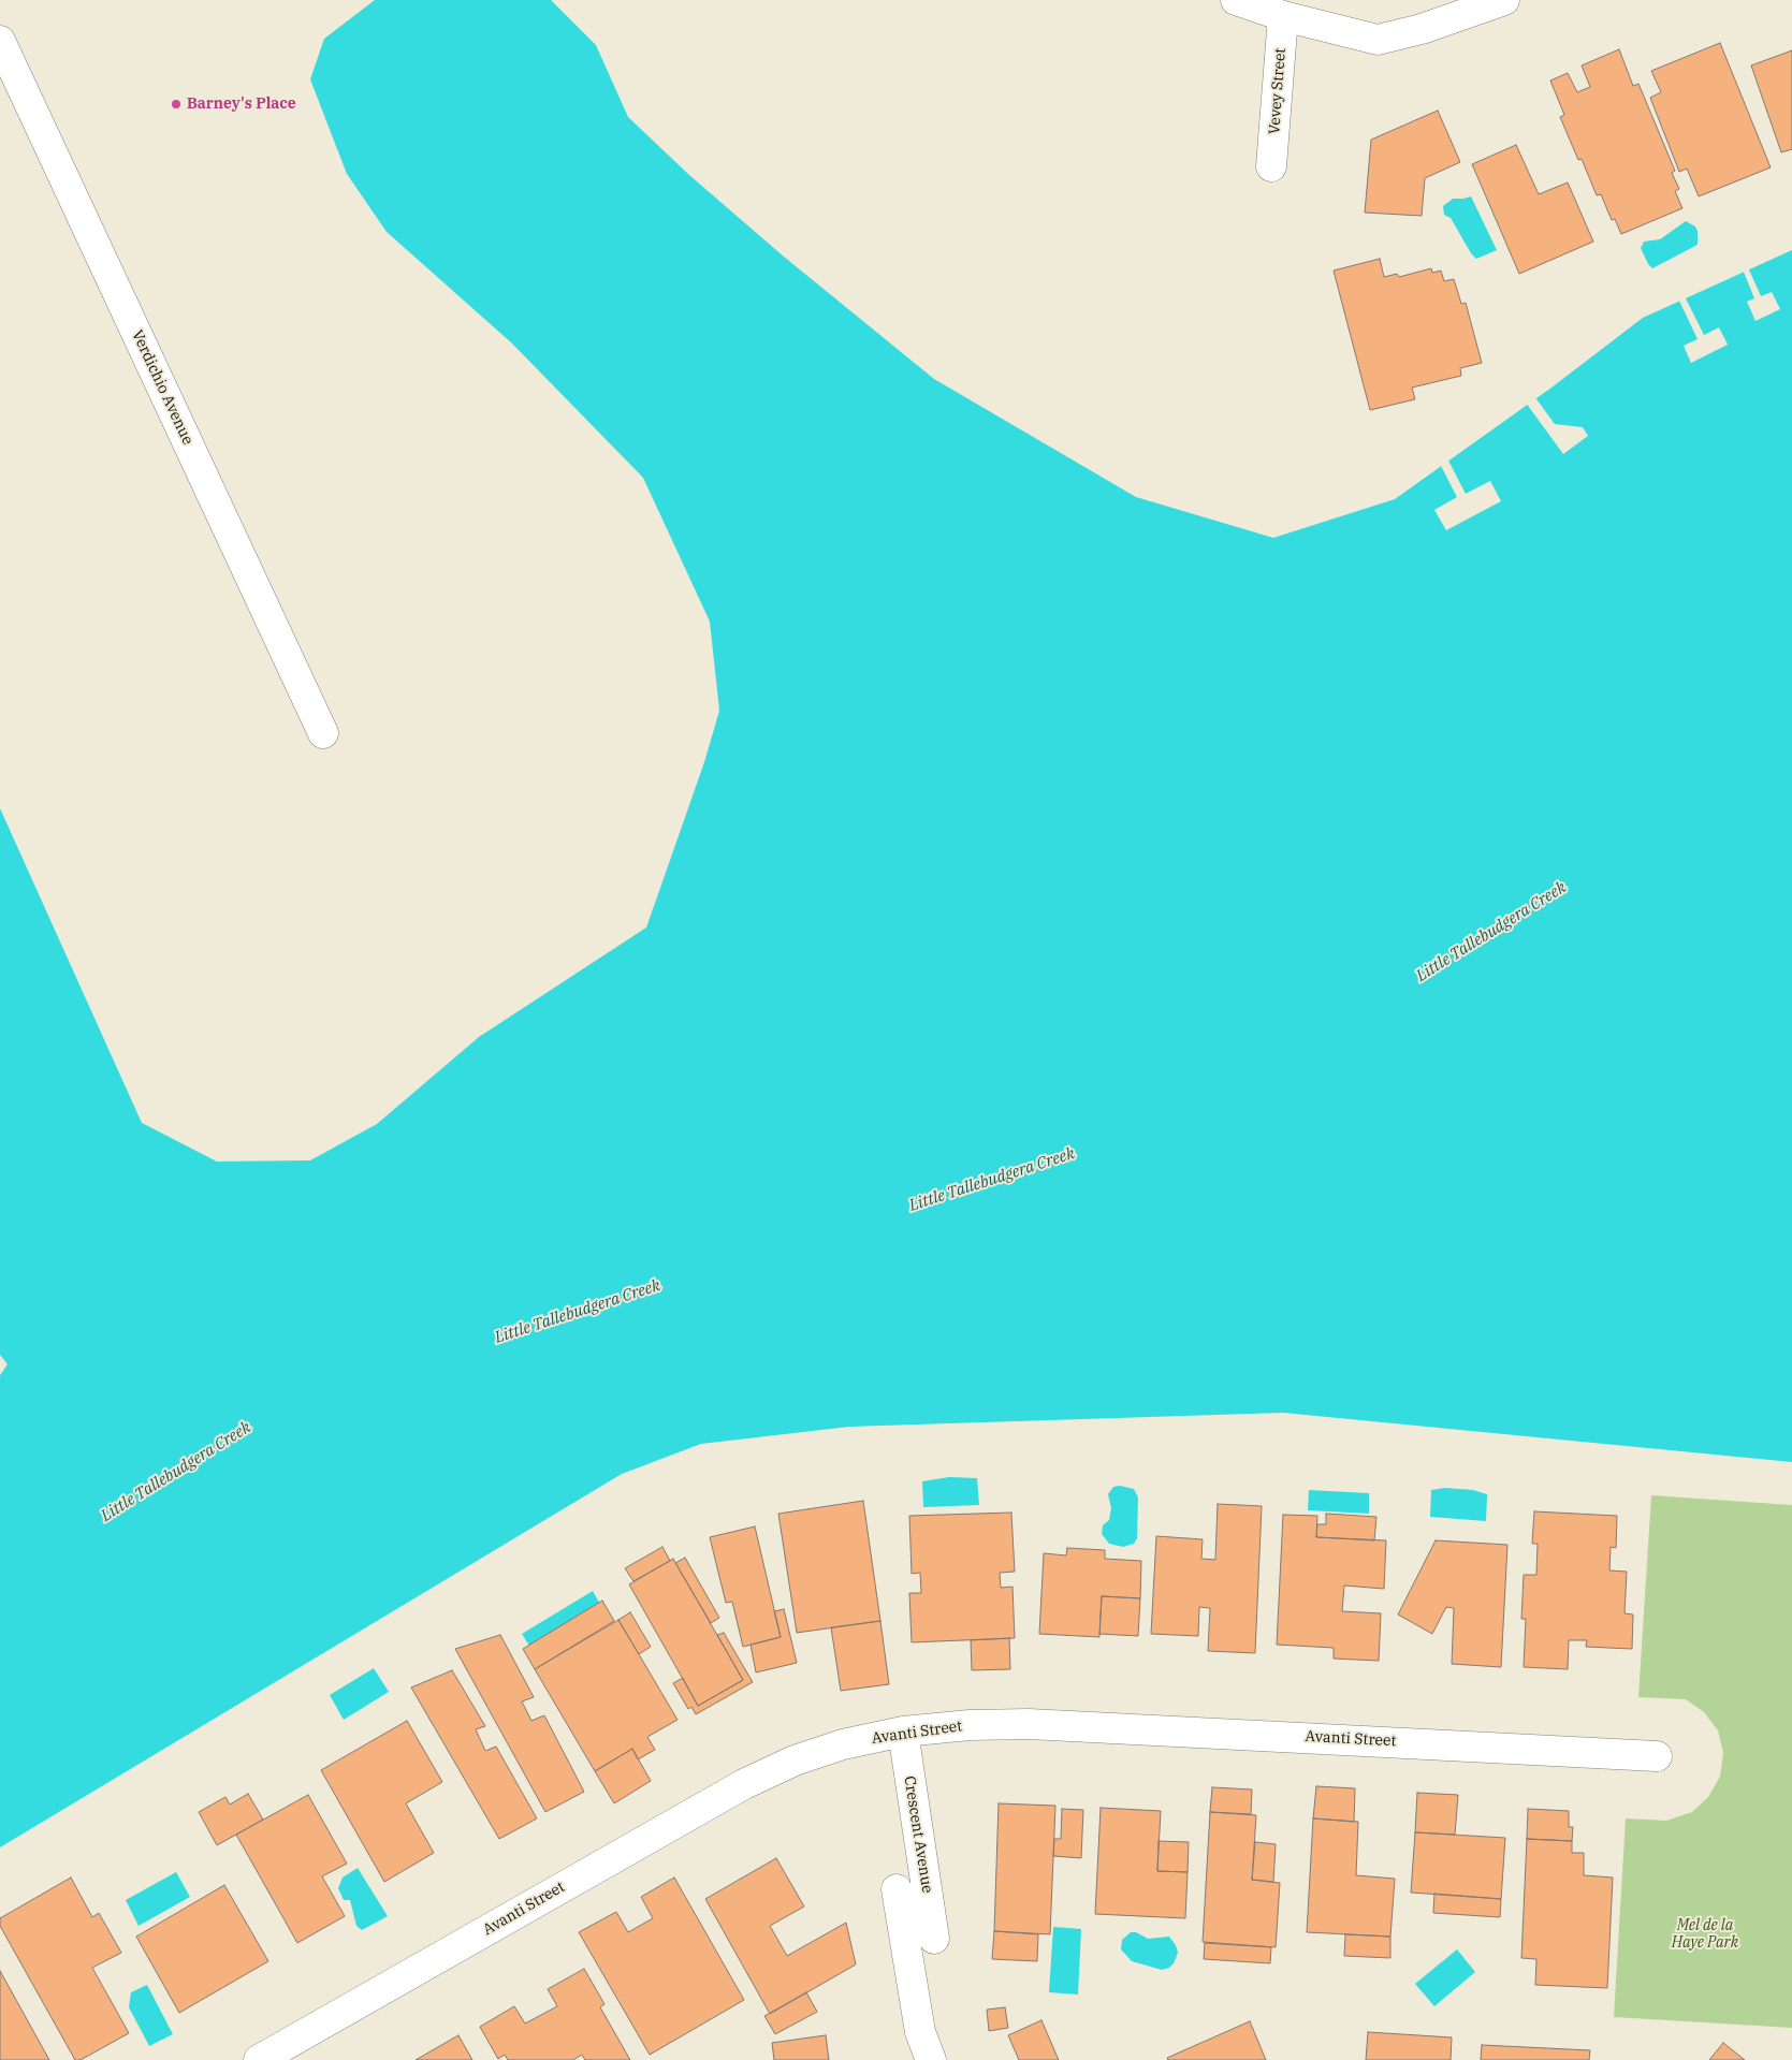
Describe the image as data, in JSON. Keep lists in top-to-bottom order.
{
  "streets": {
    "street": [
      "Vevey Street",
      "Verdichio Avenue",
      "Avanti Street",
      "Crescent Avenue"
    ]
  },
  "crossings": [
    ["Avanti Street", "Crescent Avenue"]
  ],
  "water": ["Little Tallebudgera Creek"],
  "parks": ["Mel de la Haye Park"],
  "places": ["Barney's Place"]
}
